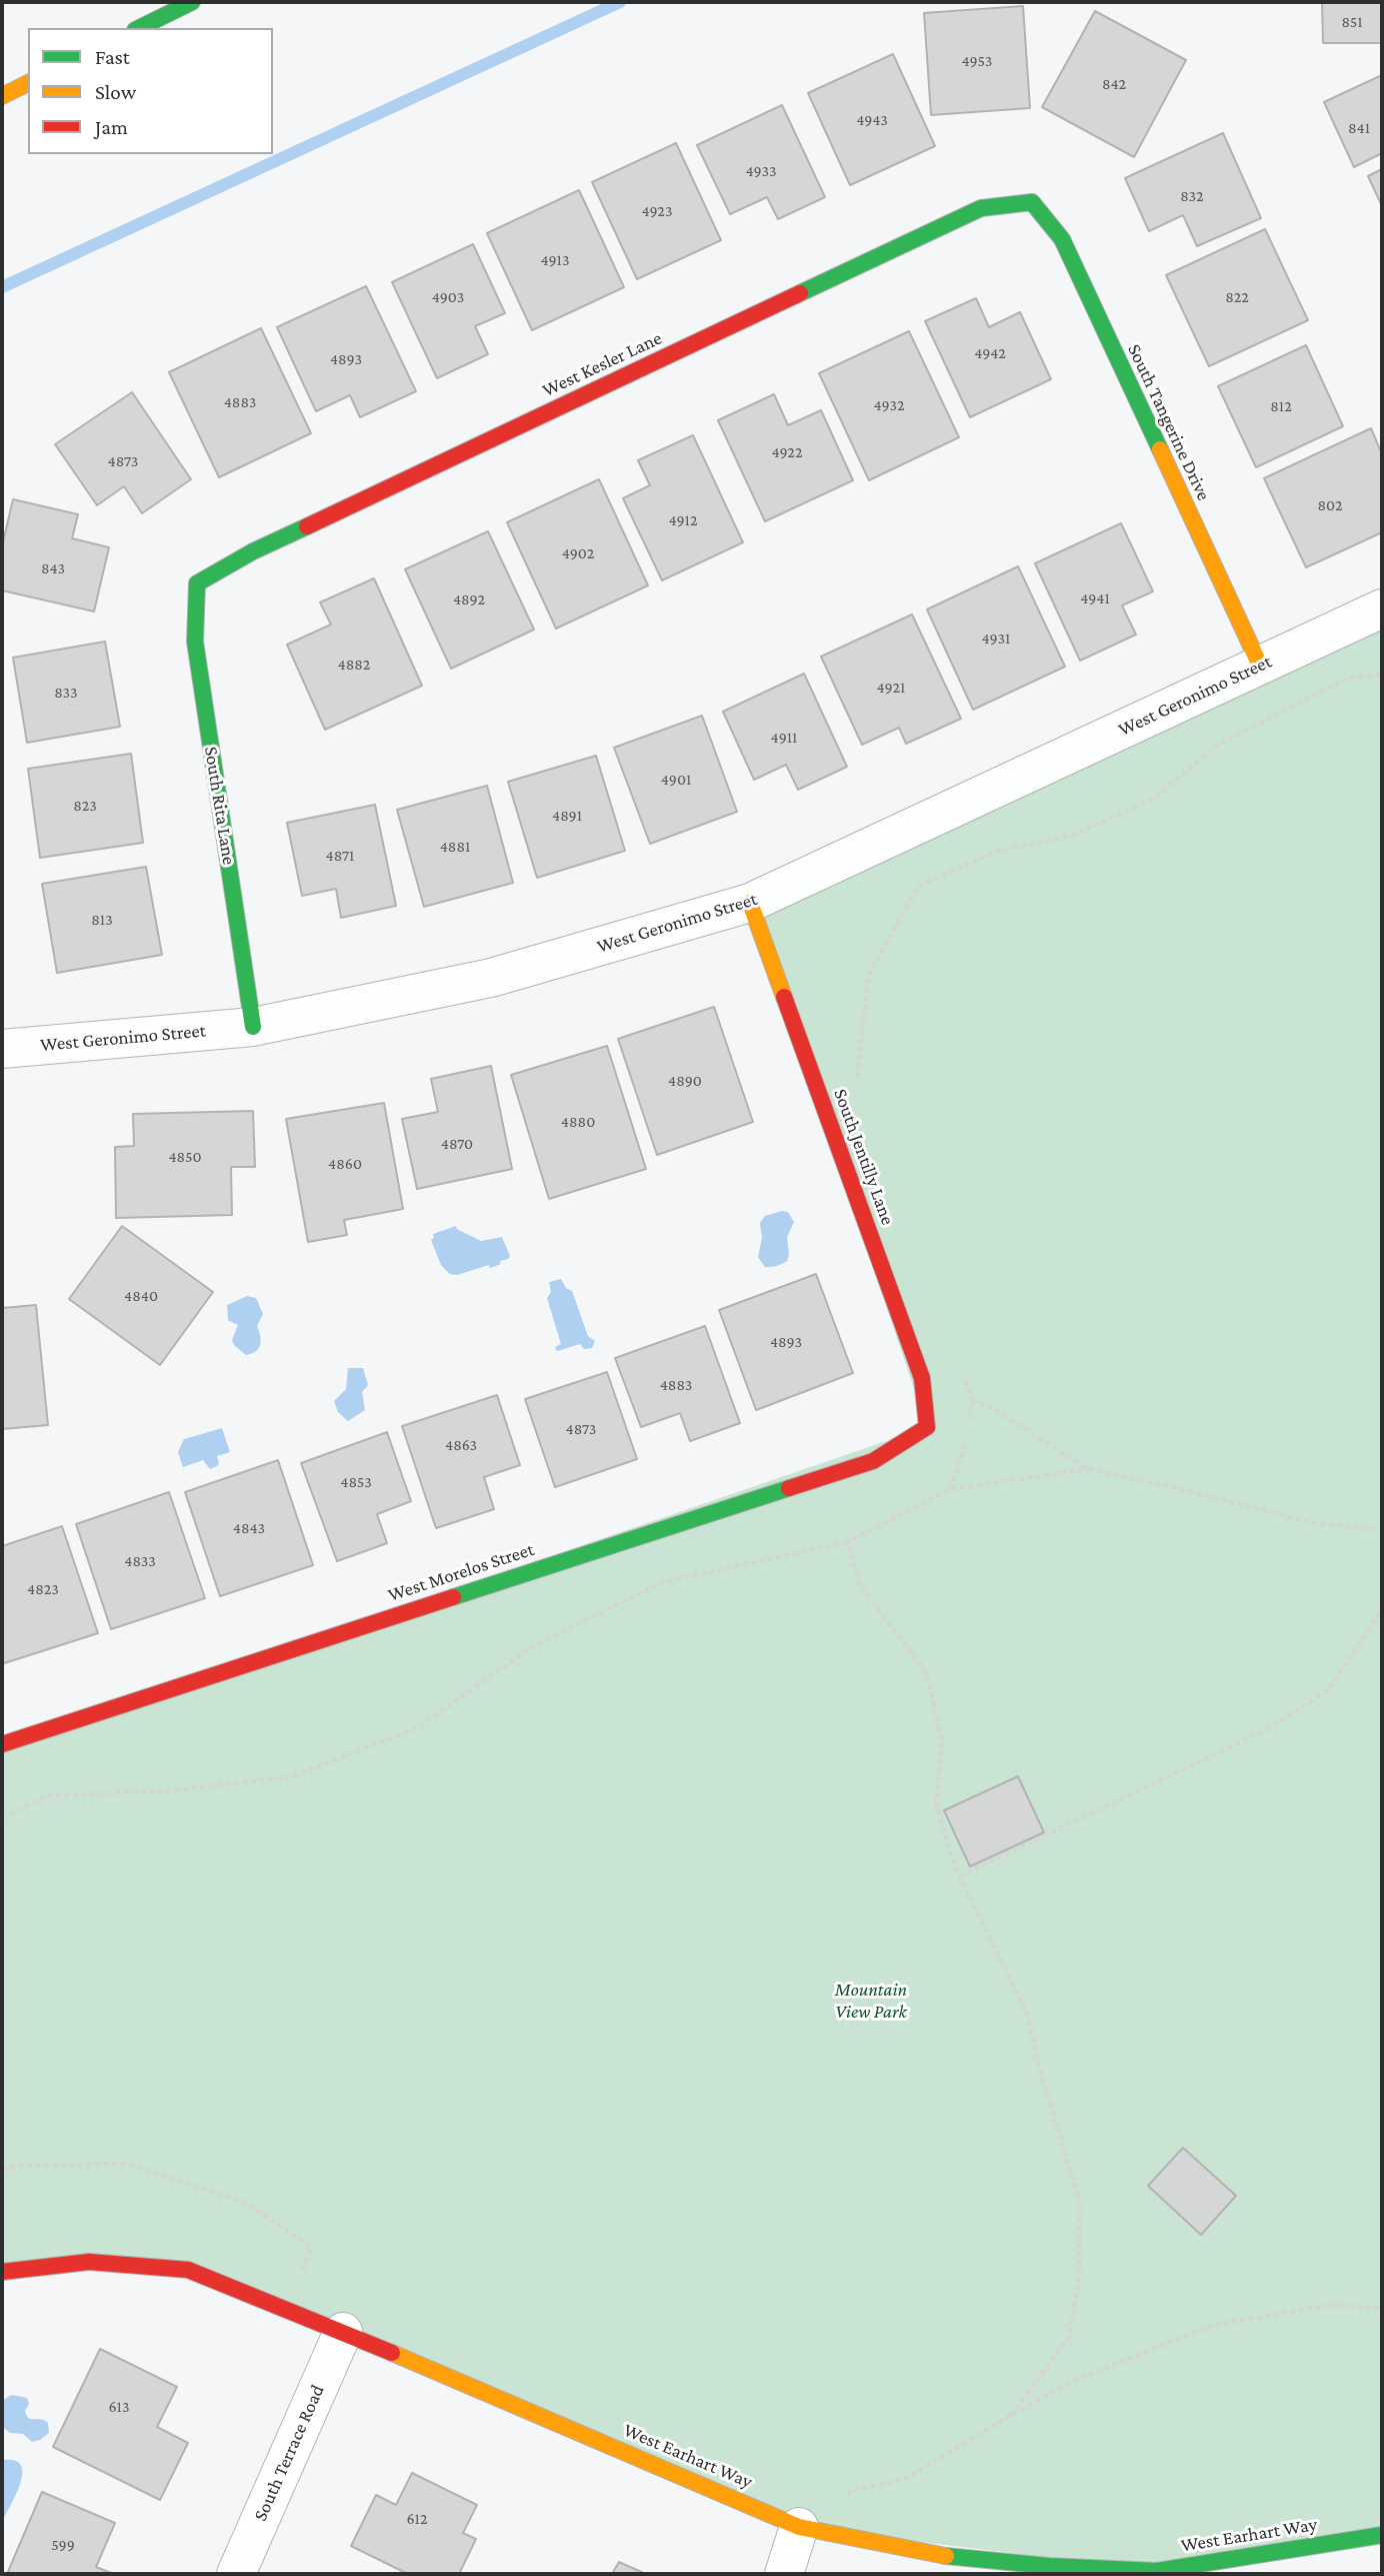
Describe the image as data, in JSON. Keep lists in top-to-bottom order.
{
  "streets": {
    "main road": [
      "West Kesler Lane",
      "South Tangerine Drive",
      "South Rita Lane",
      "South Jentilly Lane",
      "West Morelos Street",
      "West Earhart Way"
    ],
    "street": ["West Geronimo Street", "South Terrace Road"]
  },
  "crossings": [
    ["West Kesler Lane", "South Tangerine Drive"],
    ["West Kesler Lane", "South Rita Lane"],
    ["South Tangerine Drive", "West Geronimo Street"],
    ["West Geronimo Street", "South Rita Lane"],
    ["West Geronimo Street", "South Jentilly Lane"],
    ["South Jentilly Lane", "West Morelos Street"],
    ["South Terrace Road", "West Earhart Way"]
  ],
  "parks": ["Mountain View Park"],
  "house_numbers": [
    "851",
    "4953",
    "842",
    "4943",
    "841",
    "4933",
    "832",
    "4923",
    "4913",
    "4903",
    "822",
    "4942",
    "4893",
    "4883",
    "4932",
    "812",
    "4922",
    "4873",
    "802",
    "4912",
    "4902",
    "843",
    "4941",
    "4892",
    "4931",
    "4882",
    "4921",
    "833",
    "4911",
    "4901",
    "823",
    "4891",
    "4881",
    "4871",
    "813",
    "4890",
    "4880",
    "4870",
    "4850",
    "4860",
    "4840",
    "4893",
    "4883",
    "4873",
    "4863",
    "4853",
    "4843",
    "4833",
    "4823",
    "613",
    "612",
    "599"
  ],
  "legend": ["Fast", "Slow", "Jam"]
}
